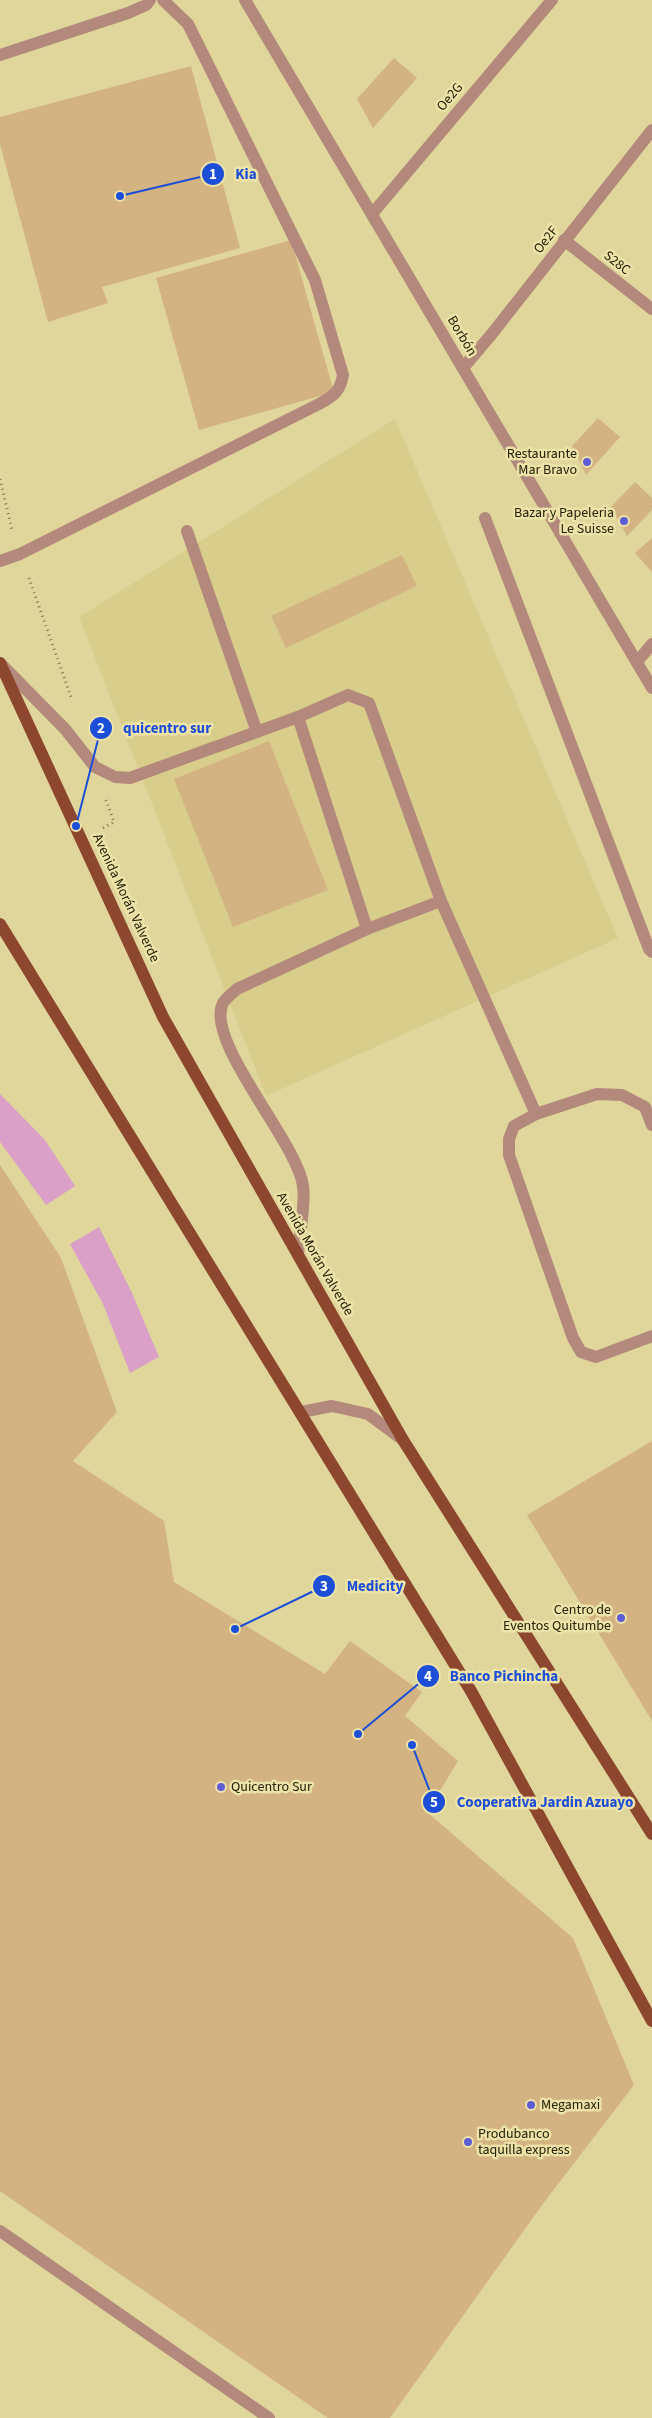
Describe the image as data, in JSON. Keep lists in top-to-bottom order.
{
  "streets": {
    "main road": ["Avenida Morán Valverde"],
    "street": [
      "Oe2G",
      "Oe2F",
      "S28C",
      "Borbón"
    ]
  },
  "crossings": [
    ["Oe2G", "Borbón"],
    ["Oe2F", "S28C"],
    ["Oe2F", "Borbón"]
  ],
  "places": [
    "Kia",
    "Restaurante Mar Bravo",
    "Bazar y Papeleria Le Suisse",
    "quicentro sur",
    "Centro de Eventos Quitumbe",
    "Medicity",
    "Banco Pichincha",
    "Cooperativa Jardin Azuayo",
    "Quicentro Sur",
    "Megamaxi",
    "Produbanco taquilla express"
  ]
}
